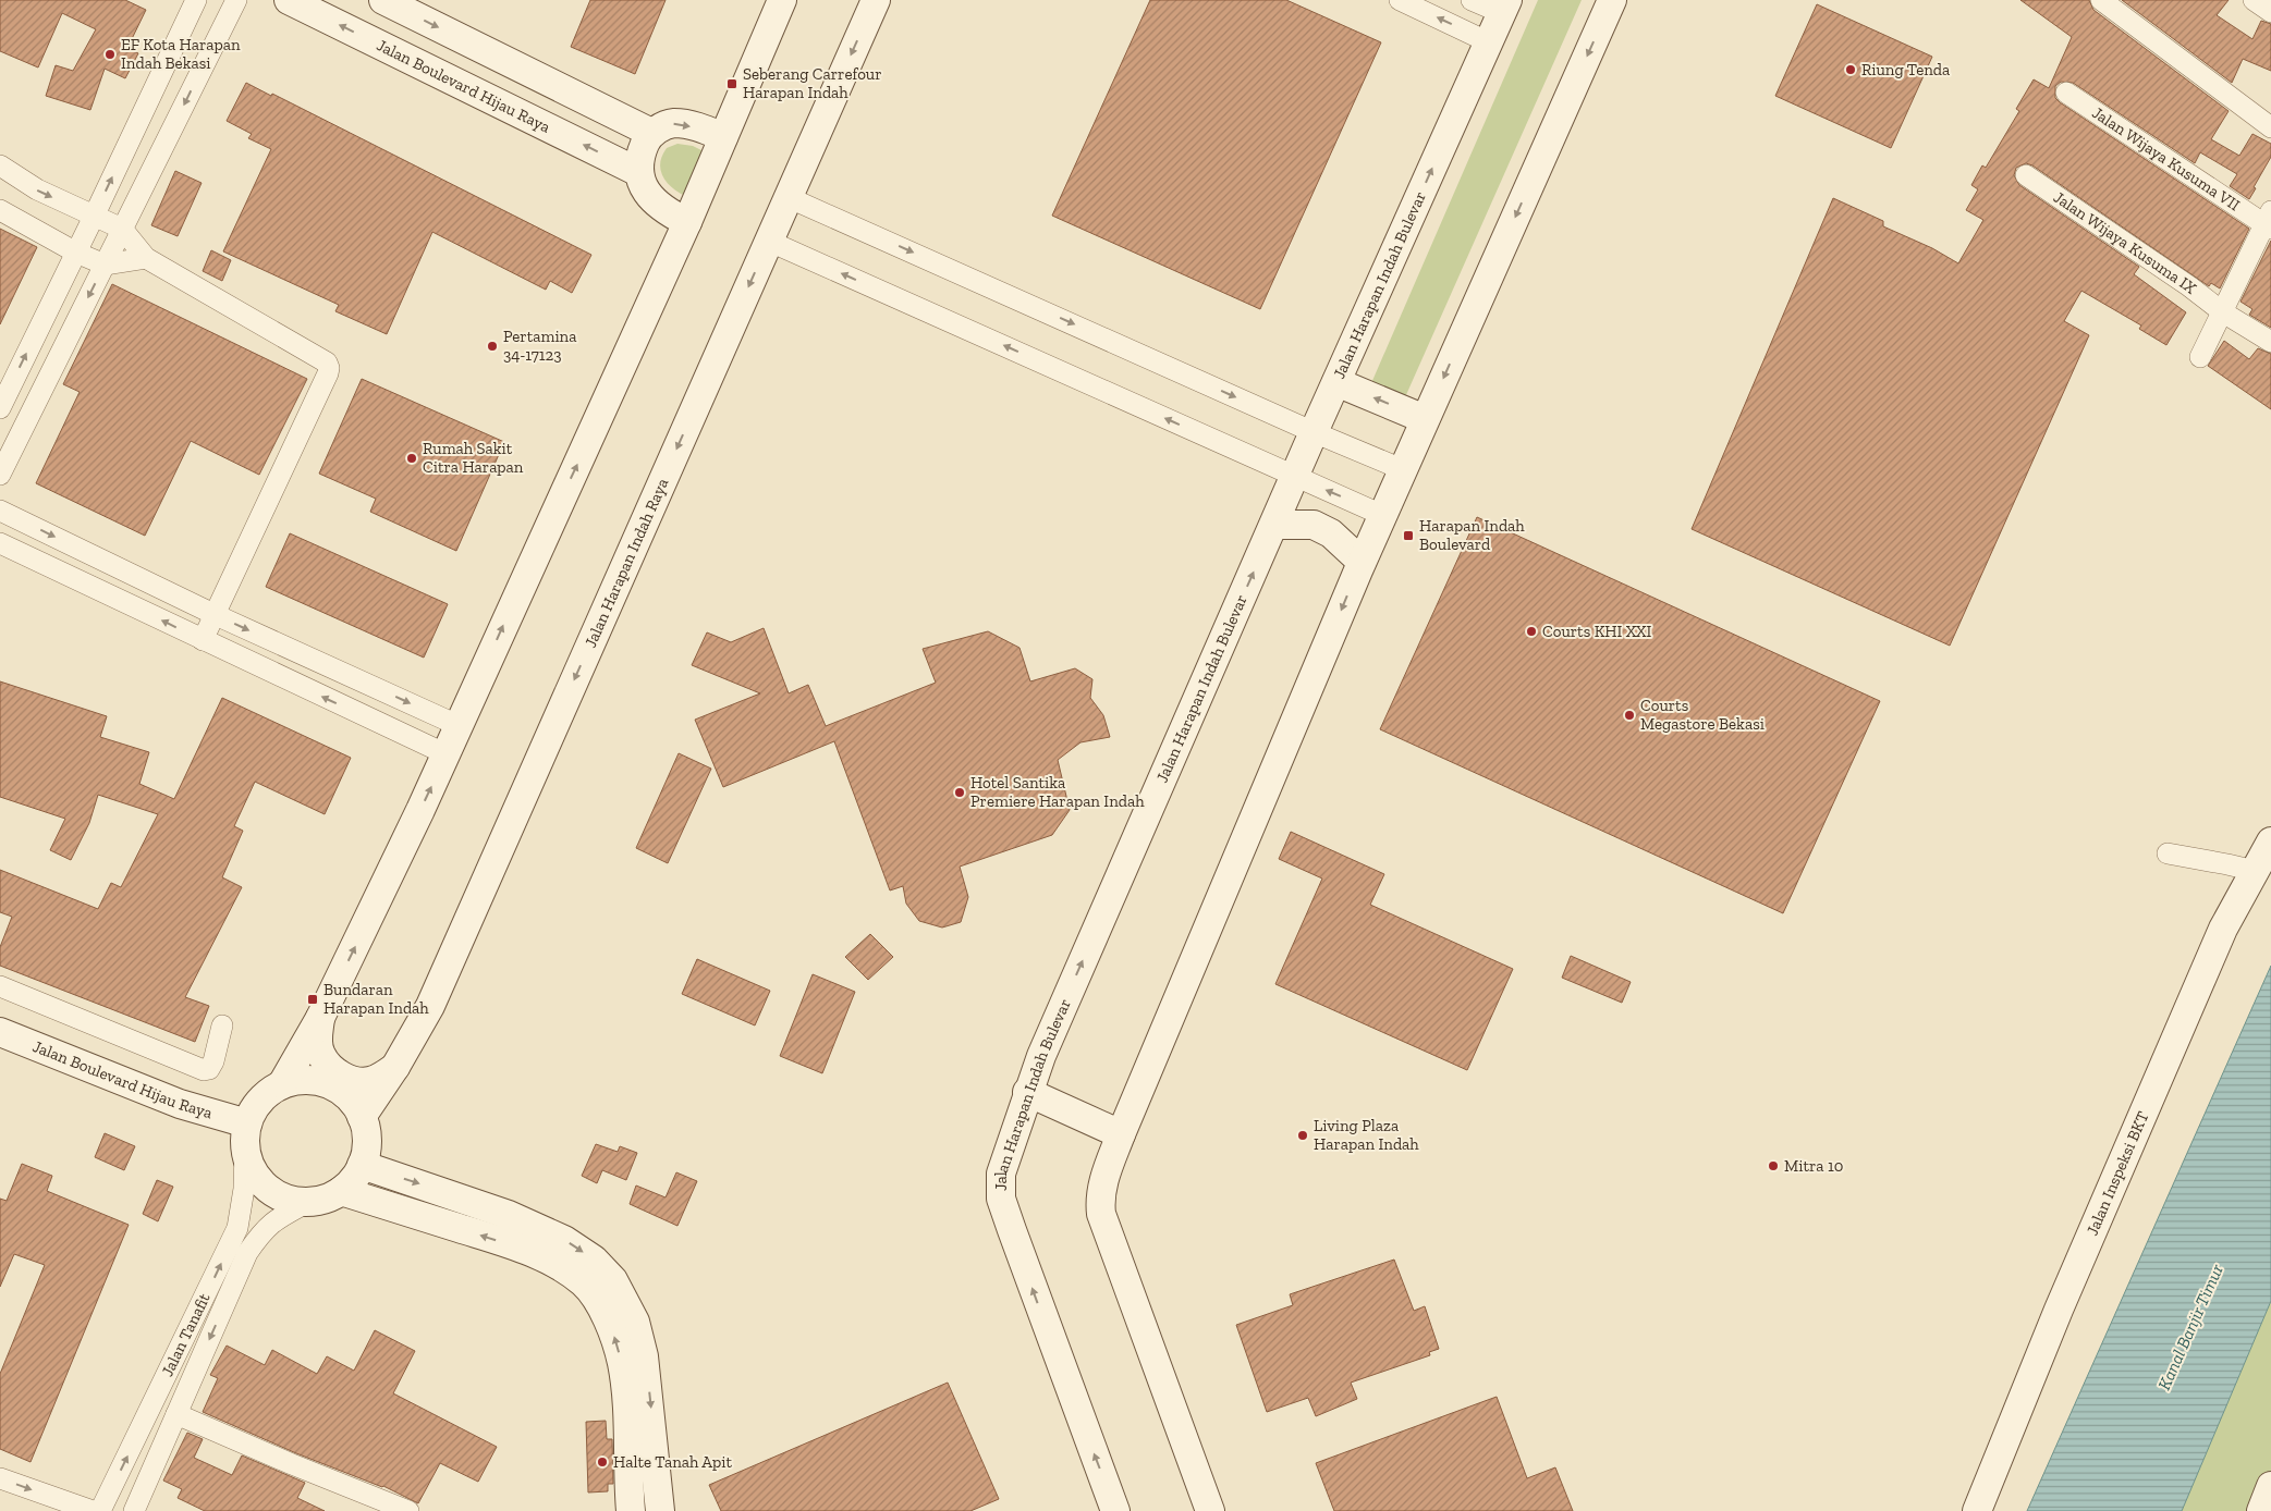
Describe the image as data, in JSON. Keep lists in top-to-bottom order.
{
  "streets": {
    "street": [
      "Jalan Boulevard Hijau Raya",
      "Jalan Wijaya Kusuma VII",
      "Jalan Wijaya Kusuma IX",
      "Jalan Harapan Indah Bulevar",
      "Jalan Harapan Indah Raya",
      "Jalan Inspeksi BKT",
      "Jalan Tanafit"
    ]
  },
  "crossings": [
    ["Jalan Boulevard Hijau Raya", "Jalan Harapan Indah Raya"],
    ["Jalan Boulevard Hijau Raya", "Jalan Tanafit"],
    ["Jalan Harapan Indah Raya", "Jalan Tanafit"]
  ],
  "water": ["Kanal Banjir Timur"],
  "places": {
    "other": [
      "EF Kota Harapan Indah Bekasi",
      "Riung Tenda",
      "Pertamina 34-17123",
      "Rumah Sakit Citra Harapan",
      "Courts KHI XXI",
      "Courts Megastore Bekasi",
      "Hotel Santika Premiere Harapan Indah",
      "Living Plaza Harapan Indah",
      "Mitra 10",
      "Halte Tanah Apit"
    ],
    "transit": ["Seberang Carrefour Harapan Indah", "Harapan Indah Boulevard", "Bundaran Harapan Indah"]
  }
}
